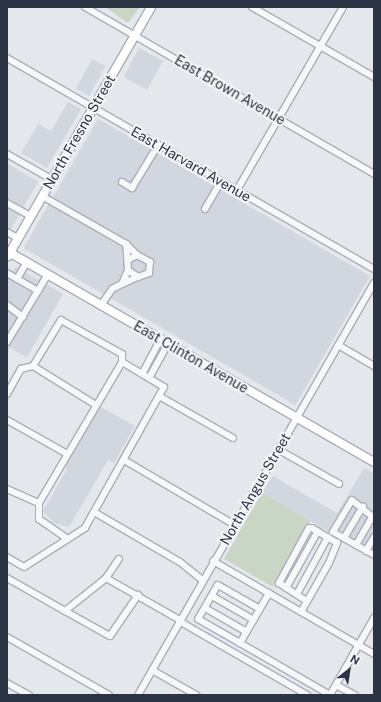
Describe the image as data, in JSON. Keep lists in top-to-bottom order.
{
  "streets": {
    "main road": ["North Fresno Street", "East Clinton Avenue"],
    "street": ["East Brown Avenue", "East Harvard Avenue", "North Angus Street"]
  },
  "crossings": [
    ["East Brown Avenue", "North Fresno Street"],
    ["North Fresno Street", "East Harvard Avenue"],
    ["North Fresno Street", "East Clinton Avenue"],
    ["East Clinton Avenue", "North Angus Street"]
  ],
  "north": "top right"
}
